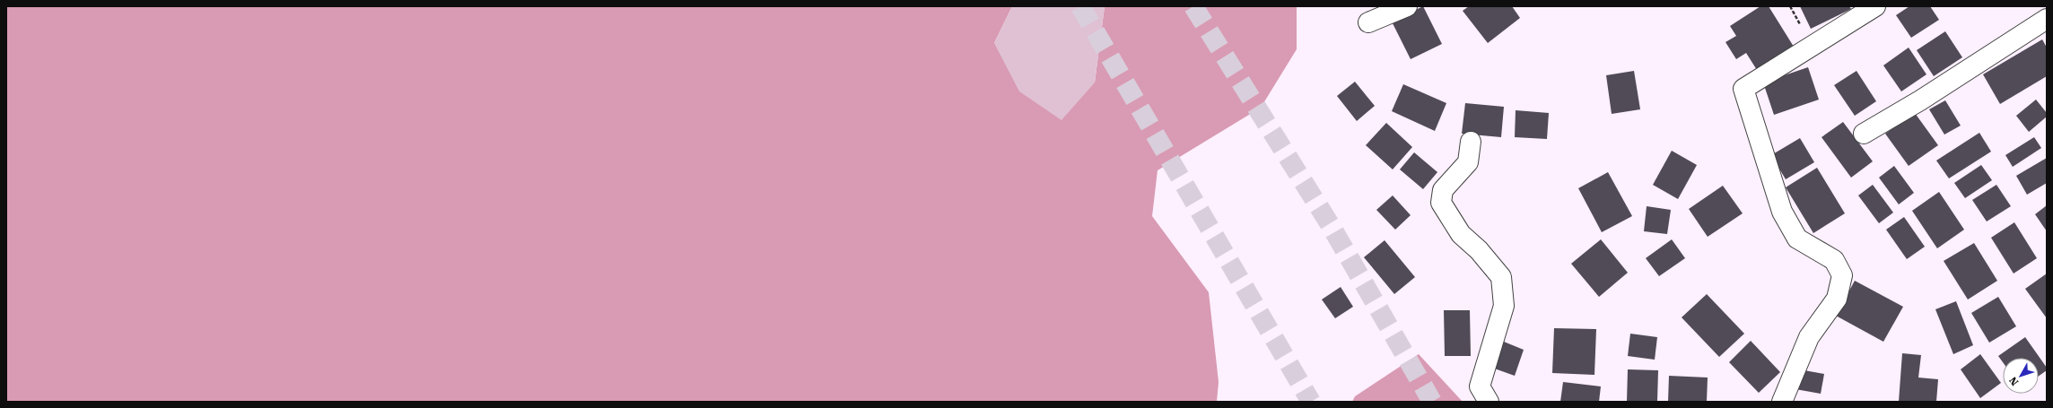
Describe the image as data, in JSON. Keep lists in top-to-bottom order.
{
  "north": "bottom left"
}
